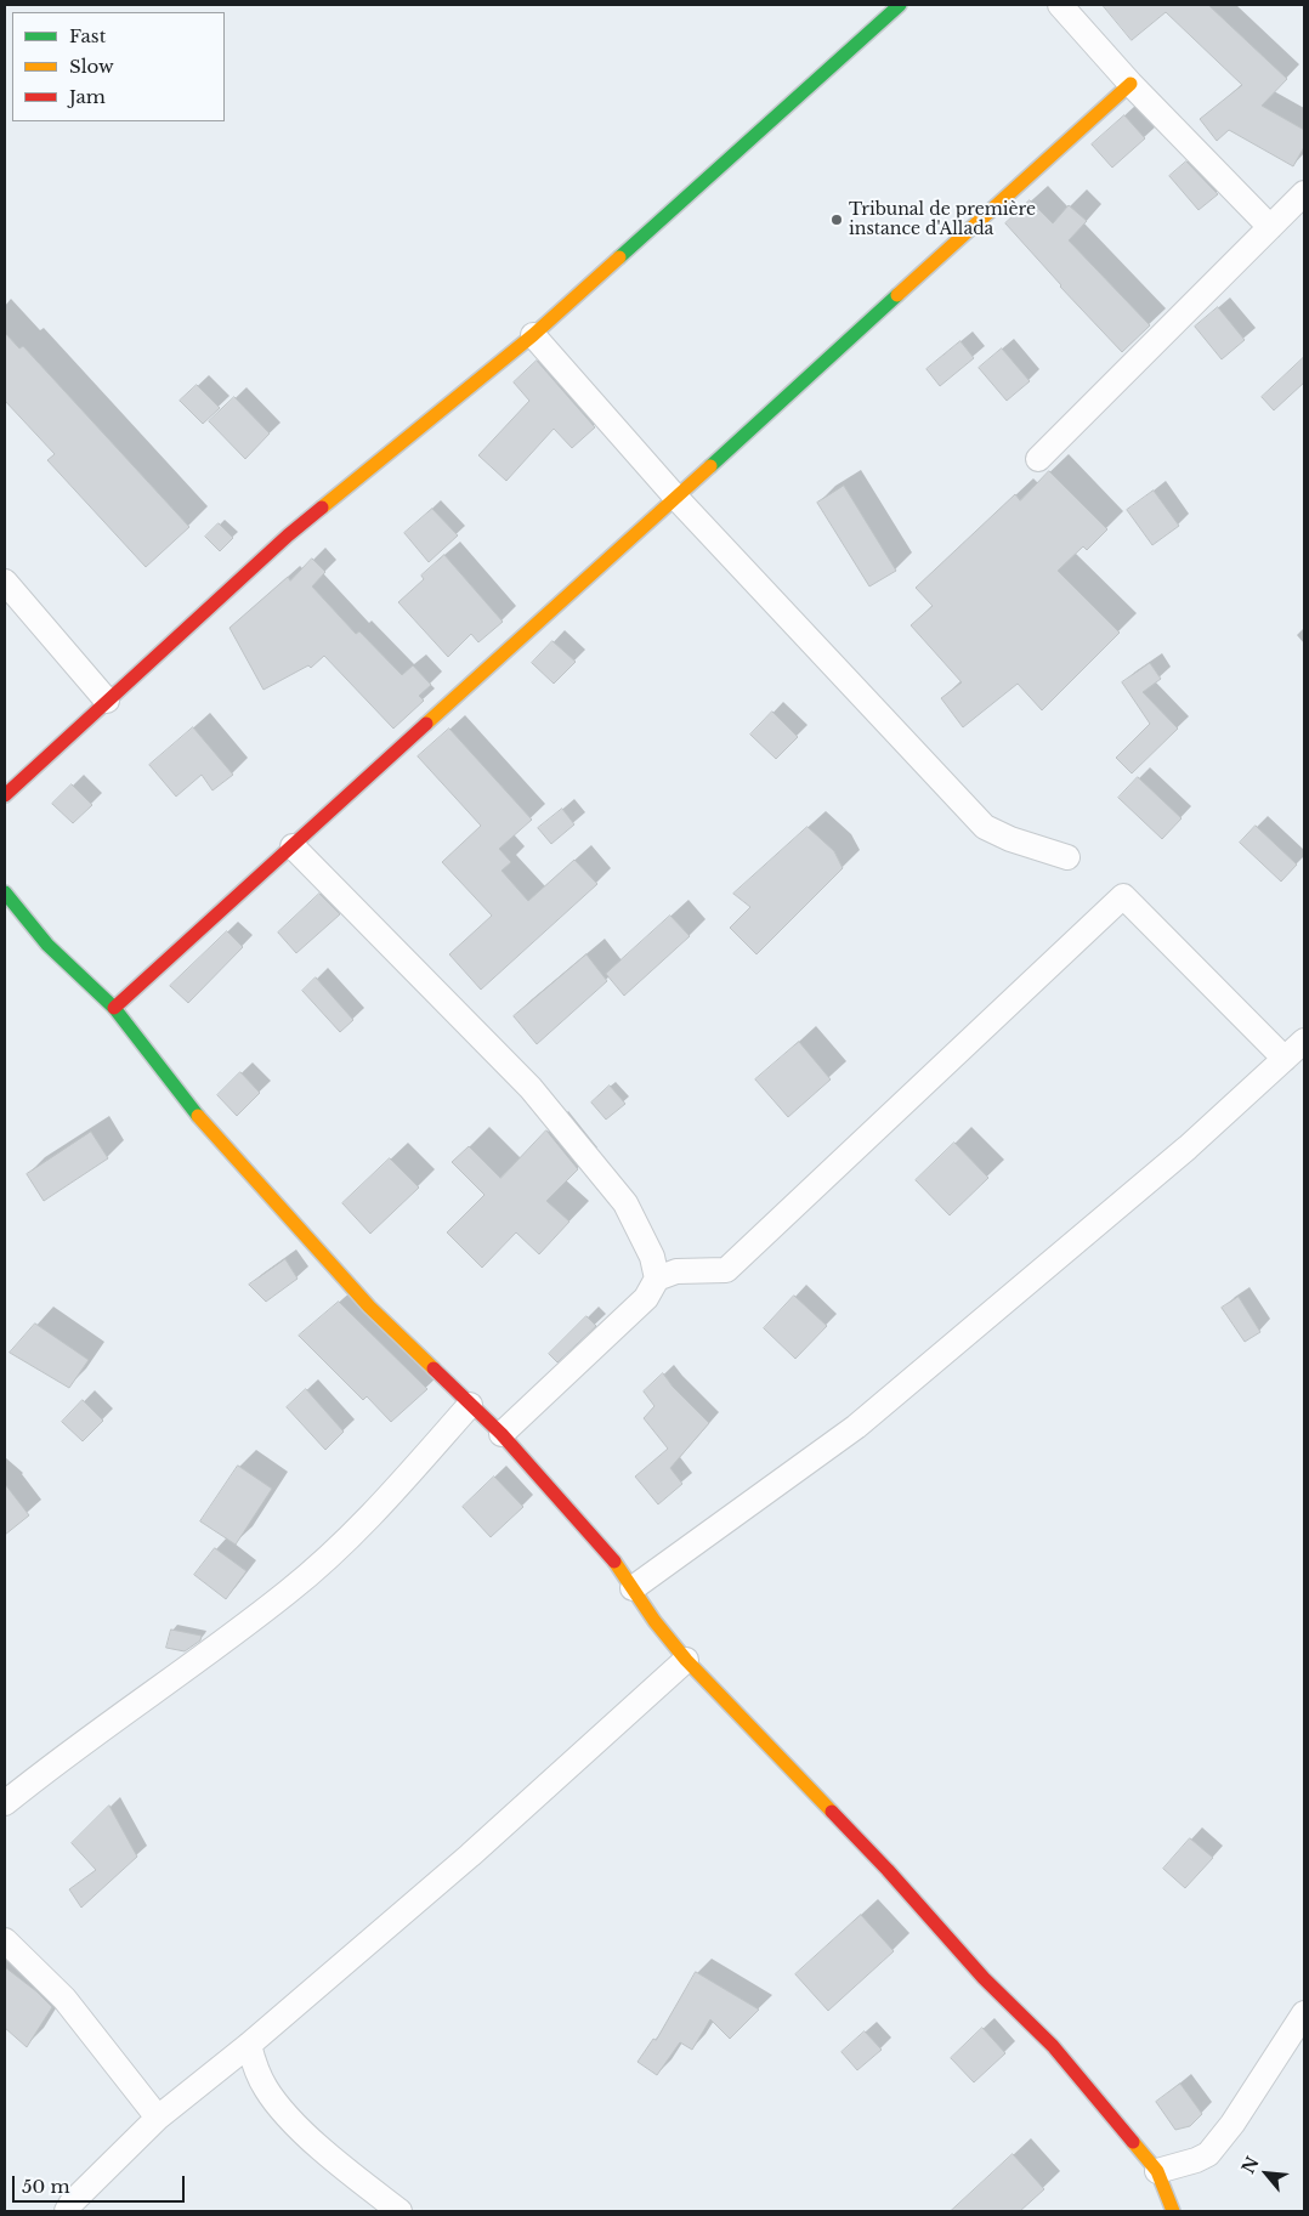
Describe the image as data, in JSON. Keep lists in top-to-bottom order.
{
  "places": ["Tribunal de première instance d'Allada"],
  "legend": ["Fast", "Slow", "Jam"],
  "scale_bar": "50 m",
  "north": "top left"
}
